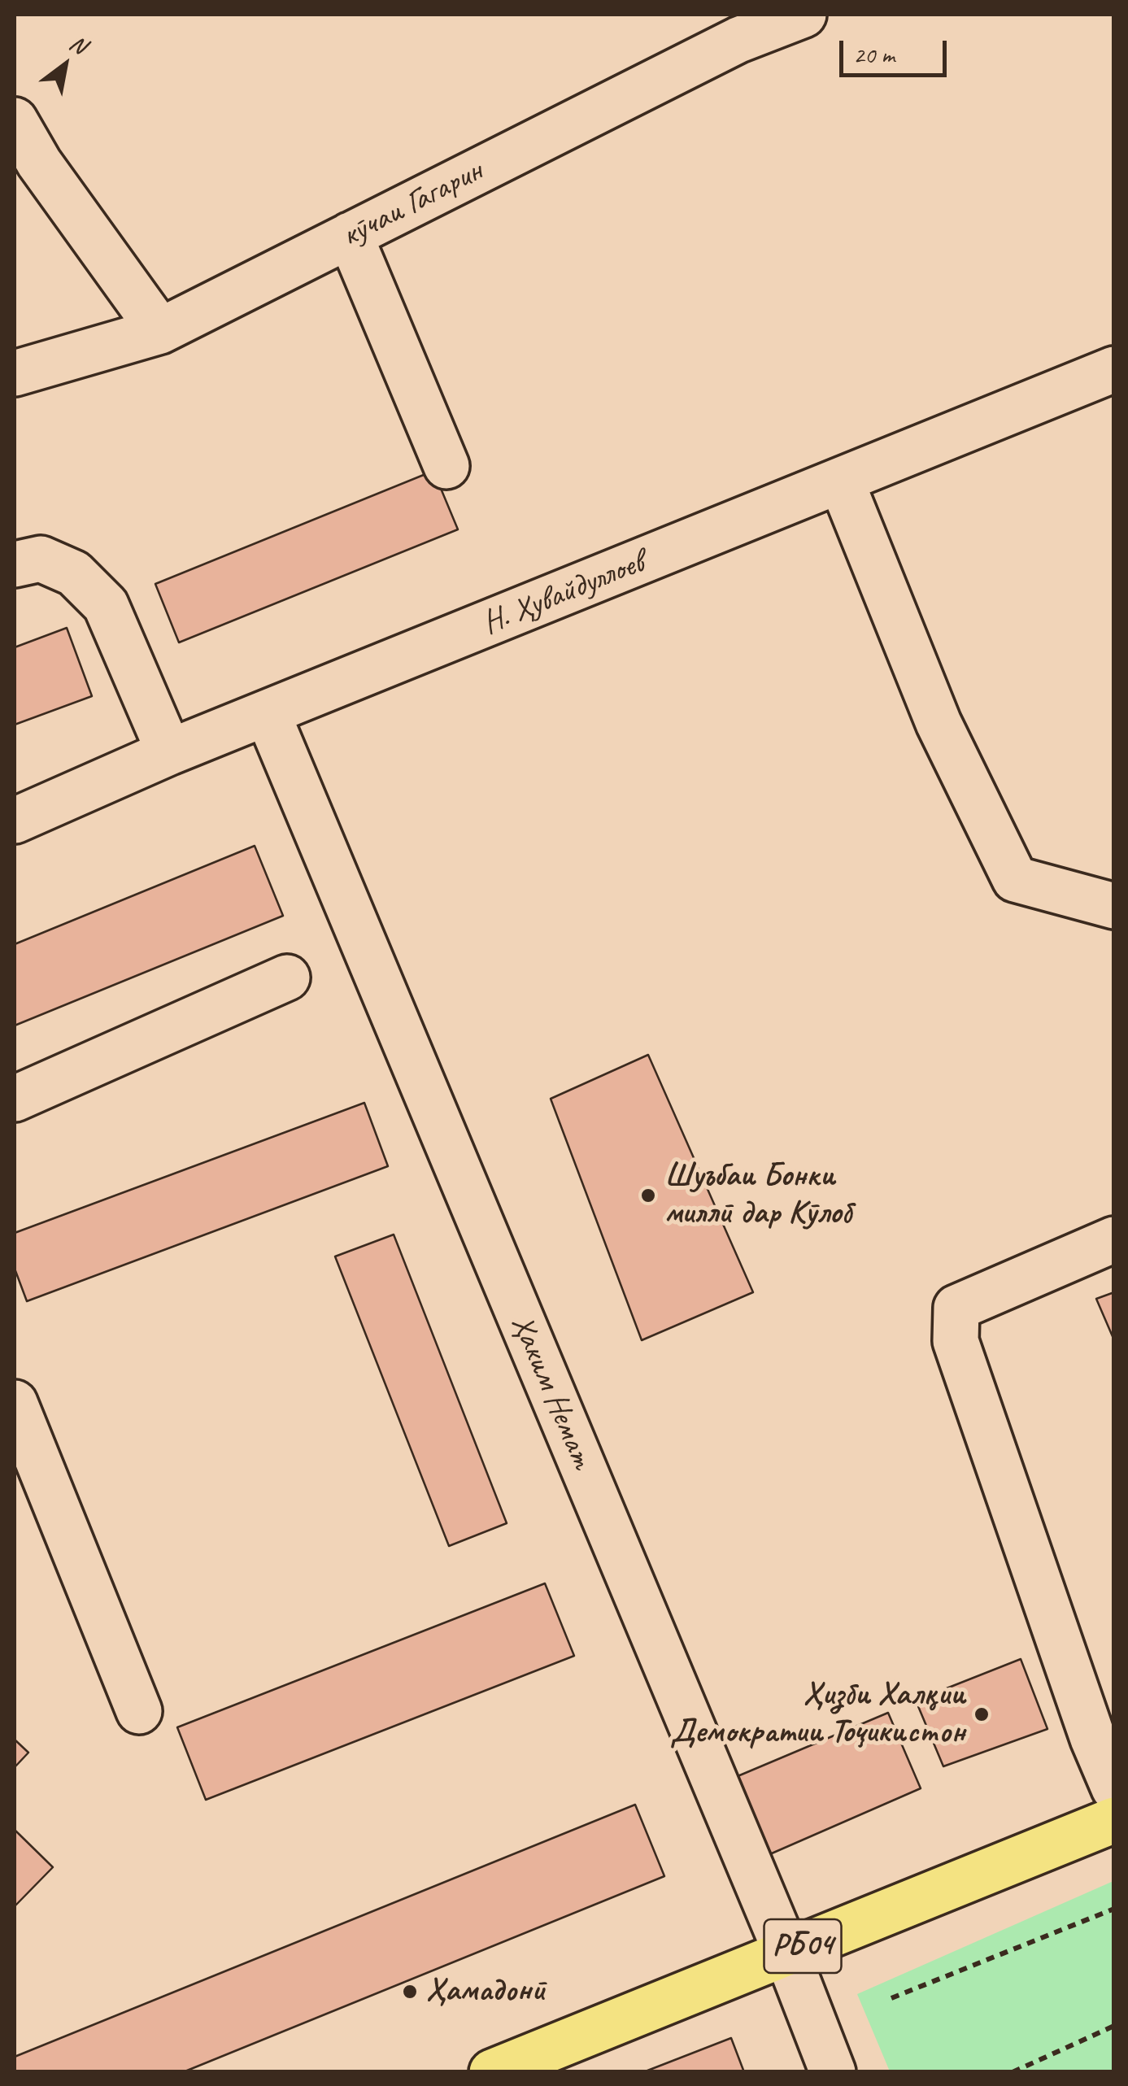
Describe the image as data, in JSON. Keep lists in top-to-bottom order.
{
  "streets": {
    "main road": ["РБ04"],
    "street": ["кӯчаи Гагарин", "Н. Ҳувайдуллоев", "Ҳаким Немат"]
  },
  "crossings": [
    ["Н. Ҳувайдуллоев", "Ҳаким Немат"],
    ["Ҳаким Немат", "РБ04"]
  ],
  "places": ["Шуъбаи Бонки миллӣ дар Кӯлоб", "Ҳизби Халқии Демократии Тоҷикистон", "Ҳамадонӣ"],
  "scale_bar": "20 m",
  "north": "top right"
}
